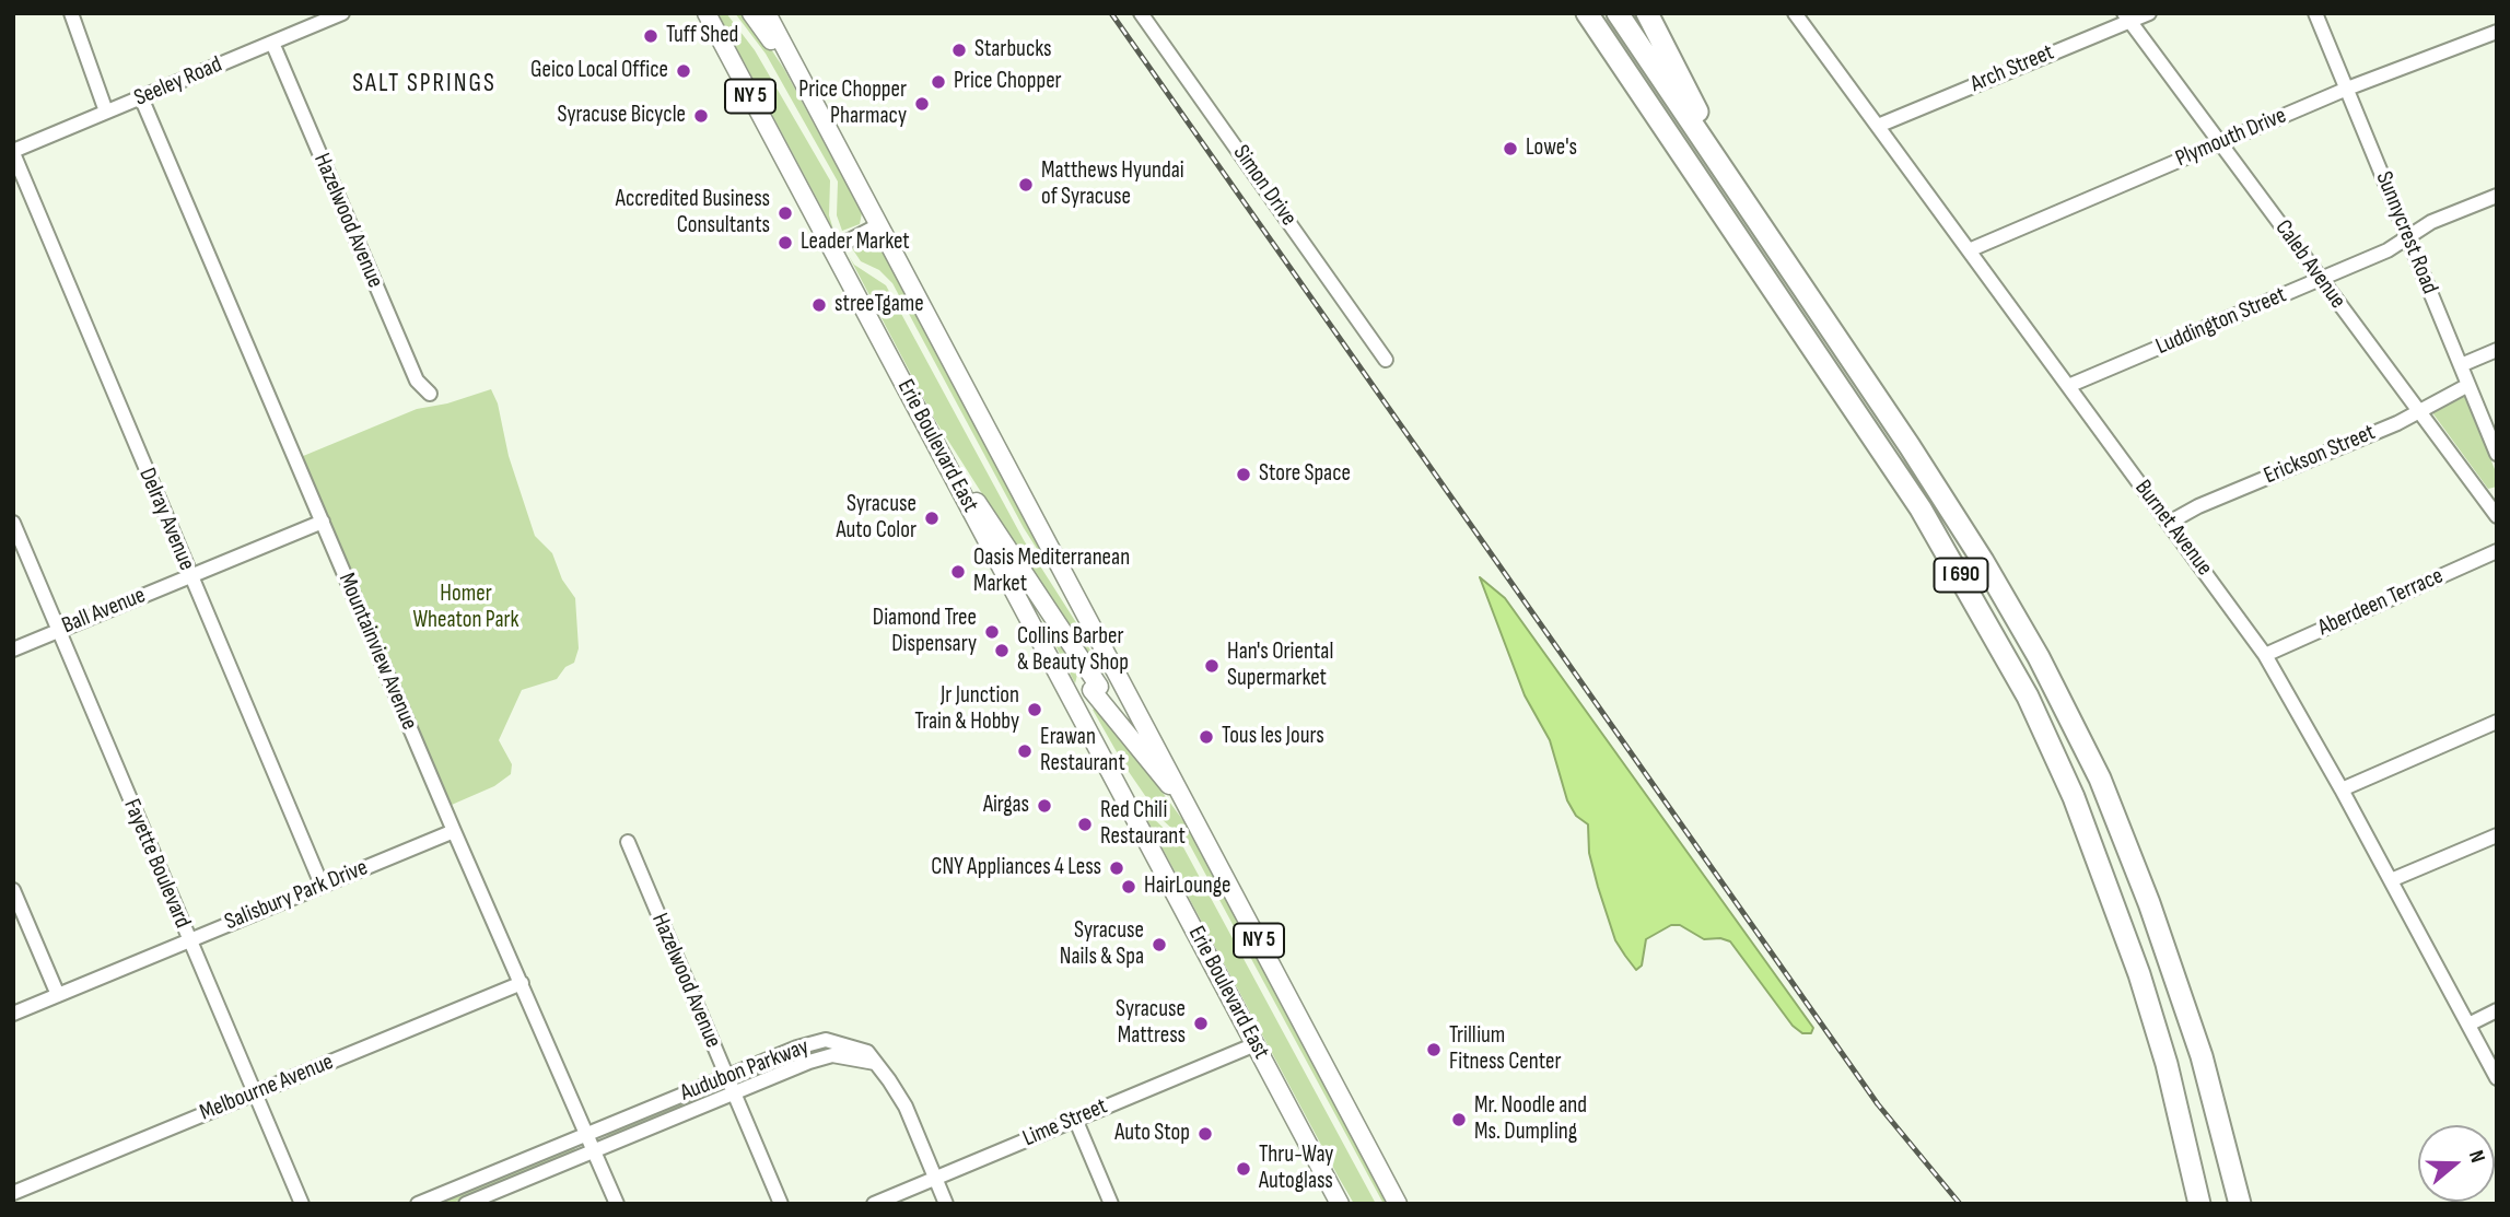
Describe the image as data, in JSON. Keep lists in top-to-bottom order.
{
  "streets": {
    "highway": ["I 690"],
    "main road": ["NY 5", "Erie Boulevard East"],
    "street": [
      "Arch Street",
      "Seeley Road",
      "Plymouth Drive",
      "Simon Drive",
      "Hazelwood Avenue",
      "Sunnycrest Road",
      "Caleb Avenue",
      "Luddington Street",
      "Erickson Street",
      "Delray Avenue",
      "Burnet Avenue",
      "Aberdeen Terrace",
      "Ball Avenue",
      "Mountainview Avenue",
      "Fayette Boulevard",
      "Salisbury Park Drive",
      "Audubon Parkway",
      "Melbourne Avenue",
      "Lime Street"
    ]
  },
  "crossings": [
    ["Arch Street", "Caleb Avenue"],
    ["Arch Street", "Burnet Avenue"],
    ["Seeley Road", "Hazelwood Avenue"],
    ["Seeley Road", "Delray Avenue"],
    ["Seeley Road", "Mountainview Avenue"],
    ["Plymouth Drive", "Sunnycrest Road"],
    ["Plymouth Drive", "Caleb Avenue"],
    ["Plymouth Drive", "Burnet Avenue"],
    ["Hazelwood Avenue", "Audubon Parkway"],
    ["Sunnycrest Road", "Luddington Street"],
    ["Sunnycrest Road", "Erickson Street"],
    ["Caleb Avenue", "Luddington Street"],
    ["Caleb Avenue", "Erickson Street"],
    ["Luddington Street", "Burnet Avenue"],
    ["Erie Boulevard East", "Lime Street"],
    ["Erickson Street", "Burnet Avenue"],
    ["Delray Avenue", "Ball Avenue"],
    ["Delray Avenue", "Salisbury Park Drive"],
    ["Burnet Avenue", "Aberdeen Terrace"],
    ["Ball Avenue", "Mountainview Avenue"],
    ["Ball Avenue", "Fayette Boulevard"],
    ["Mountainview Avenue", "Salisbury Park Drive"],
    ["Mountainview Avenue", "Audubon Parkway"],
    ["Mountainview Avenue", "Melbourne Avenue"],
    ["Fayette Boulevard", "Salisbury Park Drive"],
    ["Fayette Boulevard", "Melbourne Avenue"]
  ],
  "districts": ["SALT SPRINGS"],
  "parks": ["Homer Wheaton Park"],
  "places": [
    "Tuff Shed",
    "Starbucks",
    "Geico Local Office",
    "Price Chopper",
    "Price Chopper Pharmacy",
    "Syracuse Bicycle",
    "Lowe's",
    "Matthews Hyundai of Syracuse",
    "Accredited Business Consultants",
    "Leader Market",
    "streeTgame",
    "Store Space",
    "Syracuse Auto Color",
    "Oasis Mediterranean Market",
    "Diamond Tree Dispensary",
    "Collins Barber & Beauty Shop",
    "Han's Oriental Supermarket",
    "Jr Junction Train & Hobby",
    "Tous les Jours",
    "Erawan Restaurant",
    "Airgas",
    "Red Chili Restaurant",
    "CNY Appliances 4 Less",
    "HairLounge",
    "Syracuse Nails & Spa",
    "Syracuse Mattress",
    "Trillium Fitness Center",
    "Mr. Noodle and Ms. Dumpling",
    "Auto Stop",
    "Thru-Way Autoglass"
  ],
  "north": "right"
}
